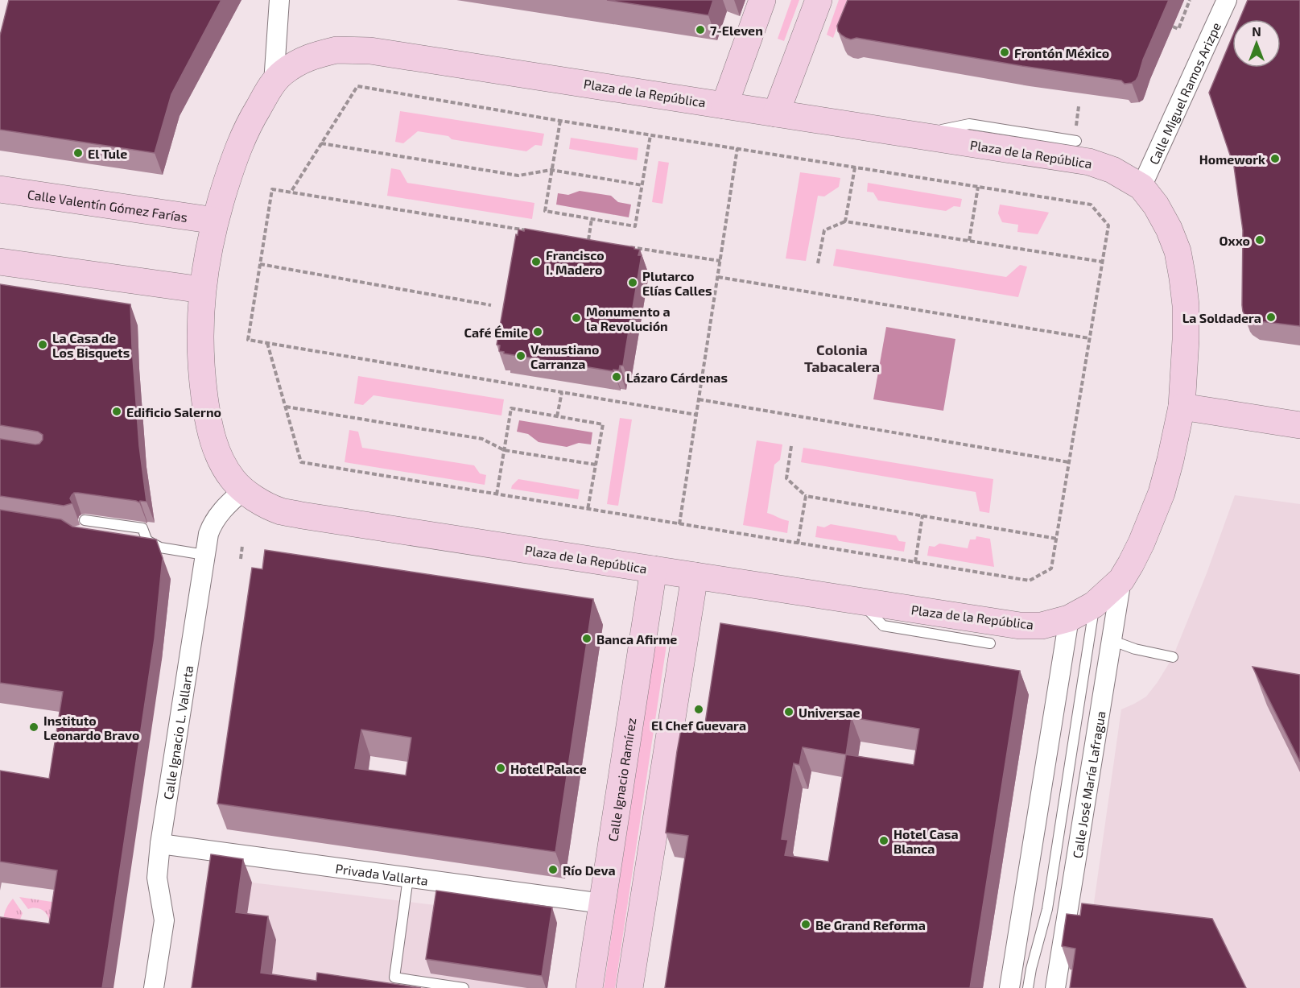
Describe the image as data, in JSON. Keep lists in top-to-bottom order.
{
  "streets": {
    "main road": ["Plaza de la República", "Calle Valentín Gómez Farías", "Calle Ignacio Ramírez"],
    "street": [
      "Calle Miguel Ramos Arizpe",
      "Calle Ignacio L. Vallarta",
      "Calle José María Lafragua",
      "Privada Vallarta"
    ]
  },
  "crossings": [
    ["Plaza de la República", "Calle Miguel Ramos Arizpe"],
    ["Plaza de la República", "Calle Valentín Gómez Farías"],
    ["Plaza de la República", "Calle Ignacio L. Vallarta"],
    ["Plaza de la República", "Calle Ignacio Ramírez"],
    ["Plaza de la República", "Calle José María Lafragua"],
    ["Calle Ignacio L. Vallarta", "Privada Vallarta"],
    ["Calle Ignacio Ramírez", "Privada Vallarta"]
  ],
  "districts": ["Colonia Tabacalera"],
  "places": [
    "7-Eleven",
    "Frontón México",
    "El Tule",
    "Homework",
    "Oxxo",
    "Francisco I. Madero",
    "Plutarco Elías Calles",
    "La Soldadera",
    "Monumento a la Revolución",
    "Café Émile",
    "La Casa de Los Bisquets",
    "Venustiano Carranza",
    "Lázaro Cárdenas",
    "Edificio Salerno",
    "Banca Afirme",
    "El Chef Guevara",
    "Universae",
    "Instituto Leonardo Bravo",
    "Hotel Palace",
    "Hotel Casa Blanca",
    "Río Deva",
    "Be Grand Reforma"
  ],
  "north": "top"
}
